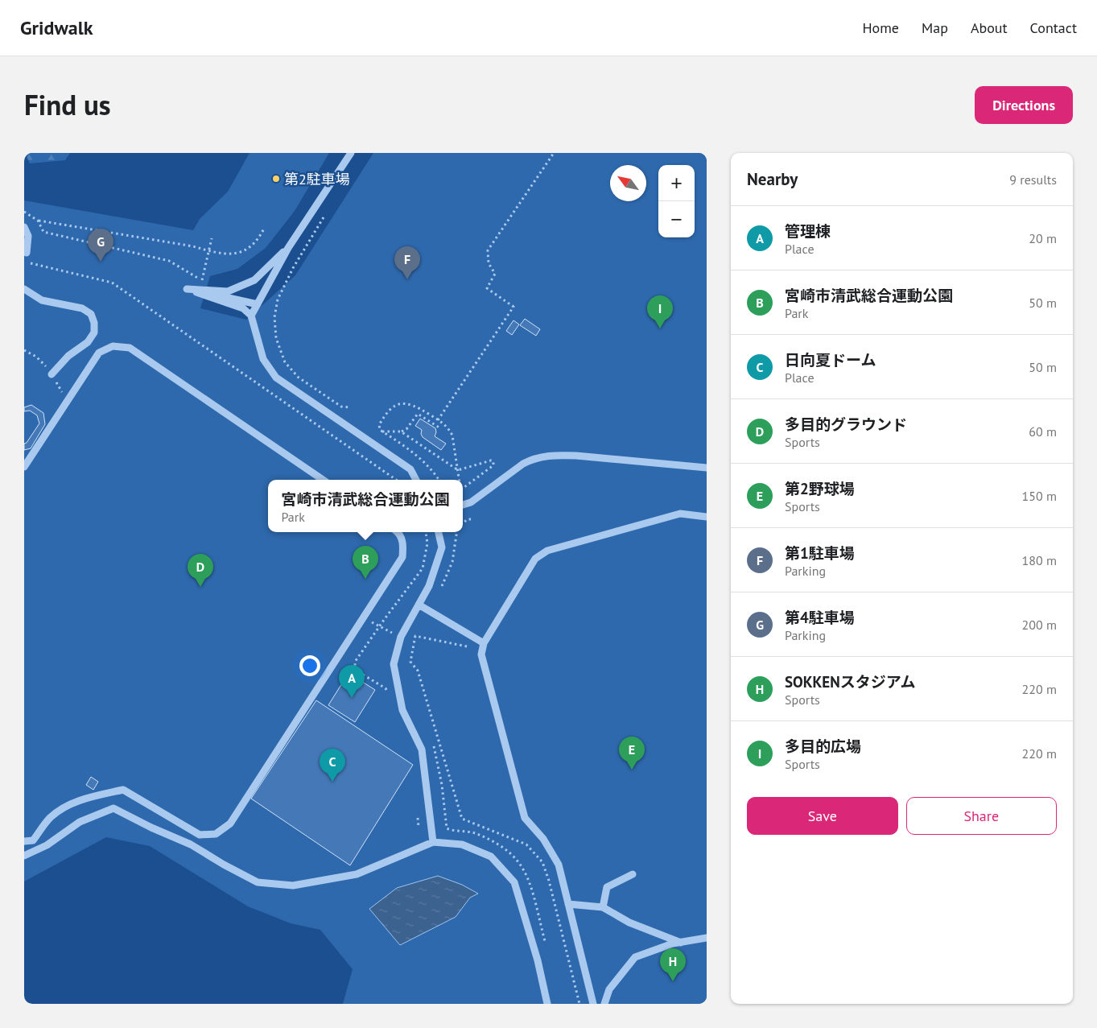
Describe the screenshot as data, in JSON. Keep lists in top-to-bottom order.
{
  "places": ["第2駐車場"],
  "north": "top left",
  "page": {
    "header": "Gridwalk",
    "nav": [
      "Home",
      "Map",
      "About",
      "Contact"
    ],
    "title": "Find us",
    "buttons": [
      "Directions",
      ["Save", "Share"]
    ],
    "heading": ["Nearby", "9 results"],
    "map_buttons": ["+", "−"],
    "list": [
      {
        "mark": "A",
        "name": "管理棟",
        "note": "Place",
        "value": "20 m"
      },
      {
        "mark": "B",
        "name": "宮崎市清武総合運動公園",
        "note": "Park",
        "value": "50 m"
      },
      {
        "mark": "C",
        "name": "日向夏ドーム",
        "note": "Place",
        "value": "50 m"
      },
      {
        "mark": "D",
        "name": "多目的グラウンド",
        "note": "Sports",
        "value": "60 m"
      },
      {
        "mark": "E",
        "name": "第2野球場",
        "note": "Sports",
        "value": "150 m"
      },
      {
        "mark": "F",
        "name": "第1駐車場",
        "note": "Parking",
        "value": "180 m"
      },
      {
        "mark": "G",
        "name": "第4駐車場",
        "note": "Parking",
        "value": "200 m"
      },
      {
        "mark": "H",
        "name": "SOKKENスタジアム",
        "note": "Sports",
        "value": "220 m"
      },
      {
        "mark": "I",
        "name": "多目的広場",
        "note": "Sports",
        "value": "220 m"
      }
    ],
    "pins": [
      "G",
      "F",
      "I",
      "B",
      "D",
      "A",
      "E",
      "C",
      "H"
    ],
    "popup": ["宮崎市清武総合運動公園", "Park"]
  }
}
